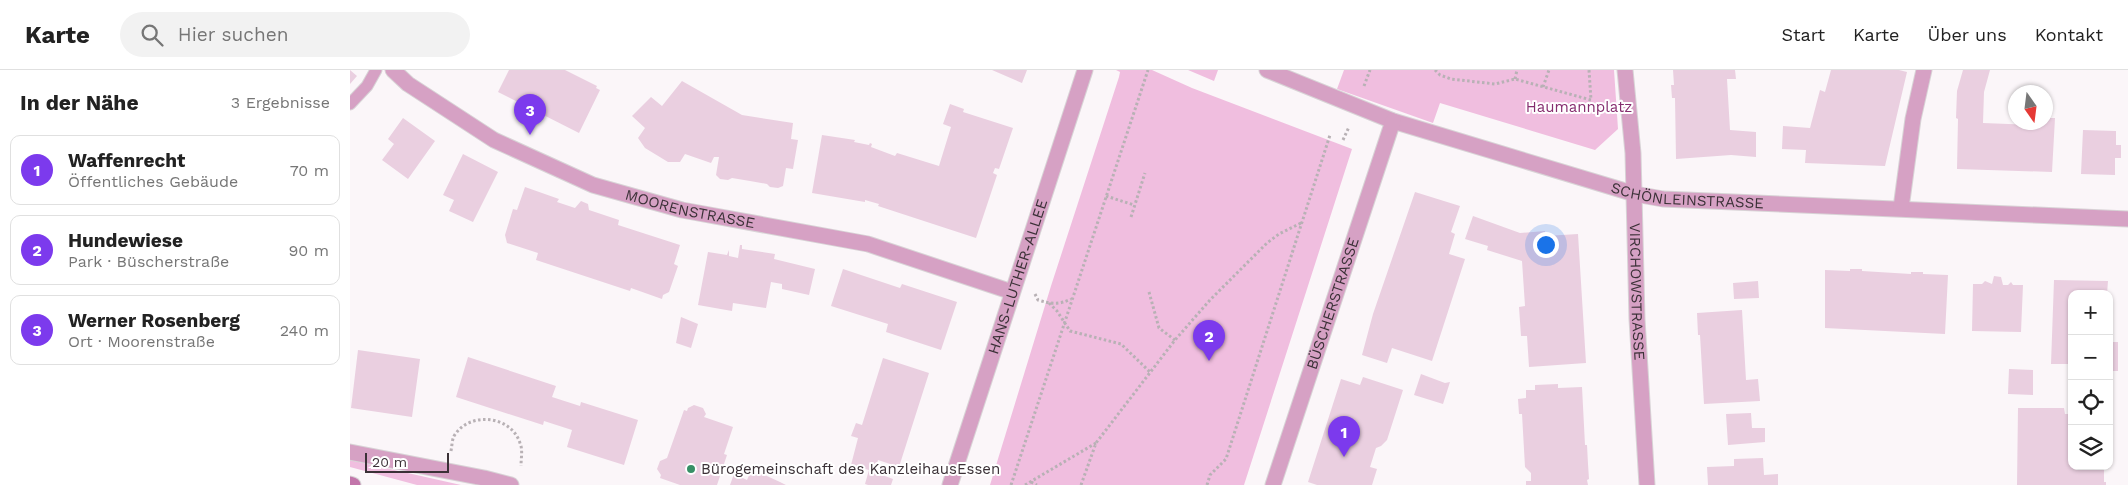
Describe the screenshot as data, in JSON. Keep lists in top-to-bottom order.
{
  "streets": {
    "street": [
      "SCHÖNLEINSTRASSE",
      "MOORENSTRASSE",
      "HANS-LUTHER-ALLEE",
      "VIRCHOWSTRASSE",
      "BÜSCHERSTRASSE"
    ]
  },
  "crossings": [
    ["SCHÖNLEINSTRASSE", "VIRCHOWSTRASSE"],
    ["SCHÖNLEINSTRASSE", "BÜSCHERSTRASSE"],
    ["MOORENSTRASSE", "HANS-LUTHER-ALLEE"]
  ],
  "parks": ["Haumannplatz"],
  "places": ["Bürogemeinschaft des KanzleihausEssen"],
  "scale_bar": "20 m",
  "north": "bottom",
  "page": {
    "header": "Karte",
    "search": "Hier suchen",
    "nav": [
      "Start",
      "Karte",
      "Über uns",
      "Kontakt"
    ],
    "heading": ["In der Nähe", "3 Ergebnisse"],
    "pins": ["3", "2", "1"],
    "list": [
      {
        "mark": "1",
        "name": "Waffenrecht",
        "note": "Öffentliches Gebäude",
        "value": "70 m"
      },
      {
        "mark": "2",
        "name": "Hundewiese",
        "note": "Park · Büscherstraße",
        "value": "90 m"
      },
      {
        "mark": "3",
        "name": "Werner Rosenberg",
        "note": "Ort · Moorenstraße",
        "value": "240 m"
      }
    ],
    "map_buttons": ["+", "−"],
    "scale": "20 m"
  }
}
